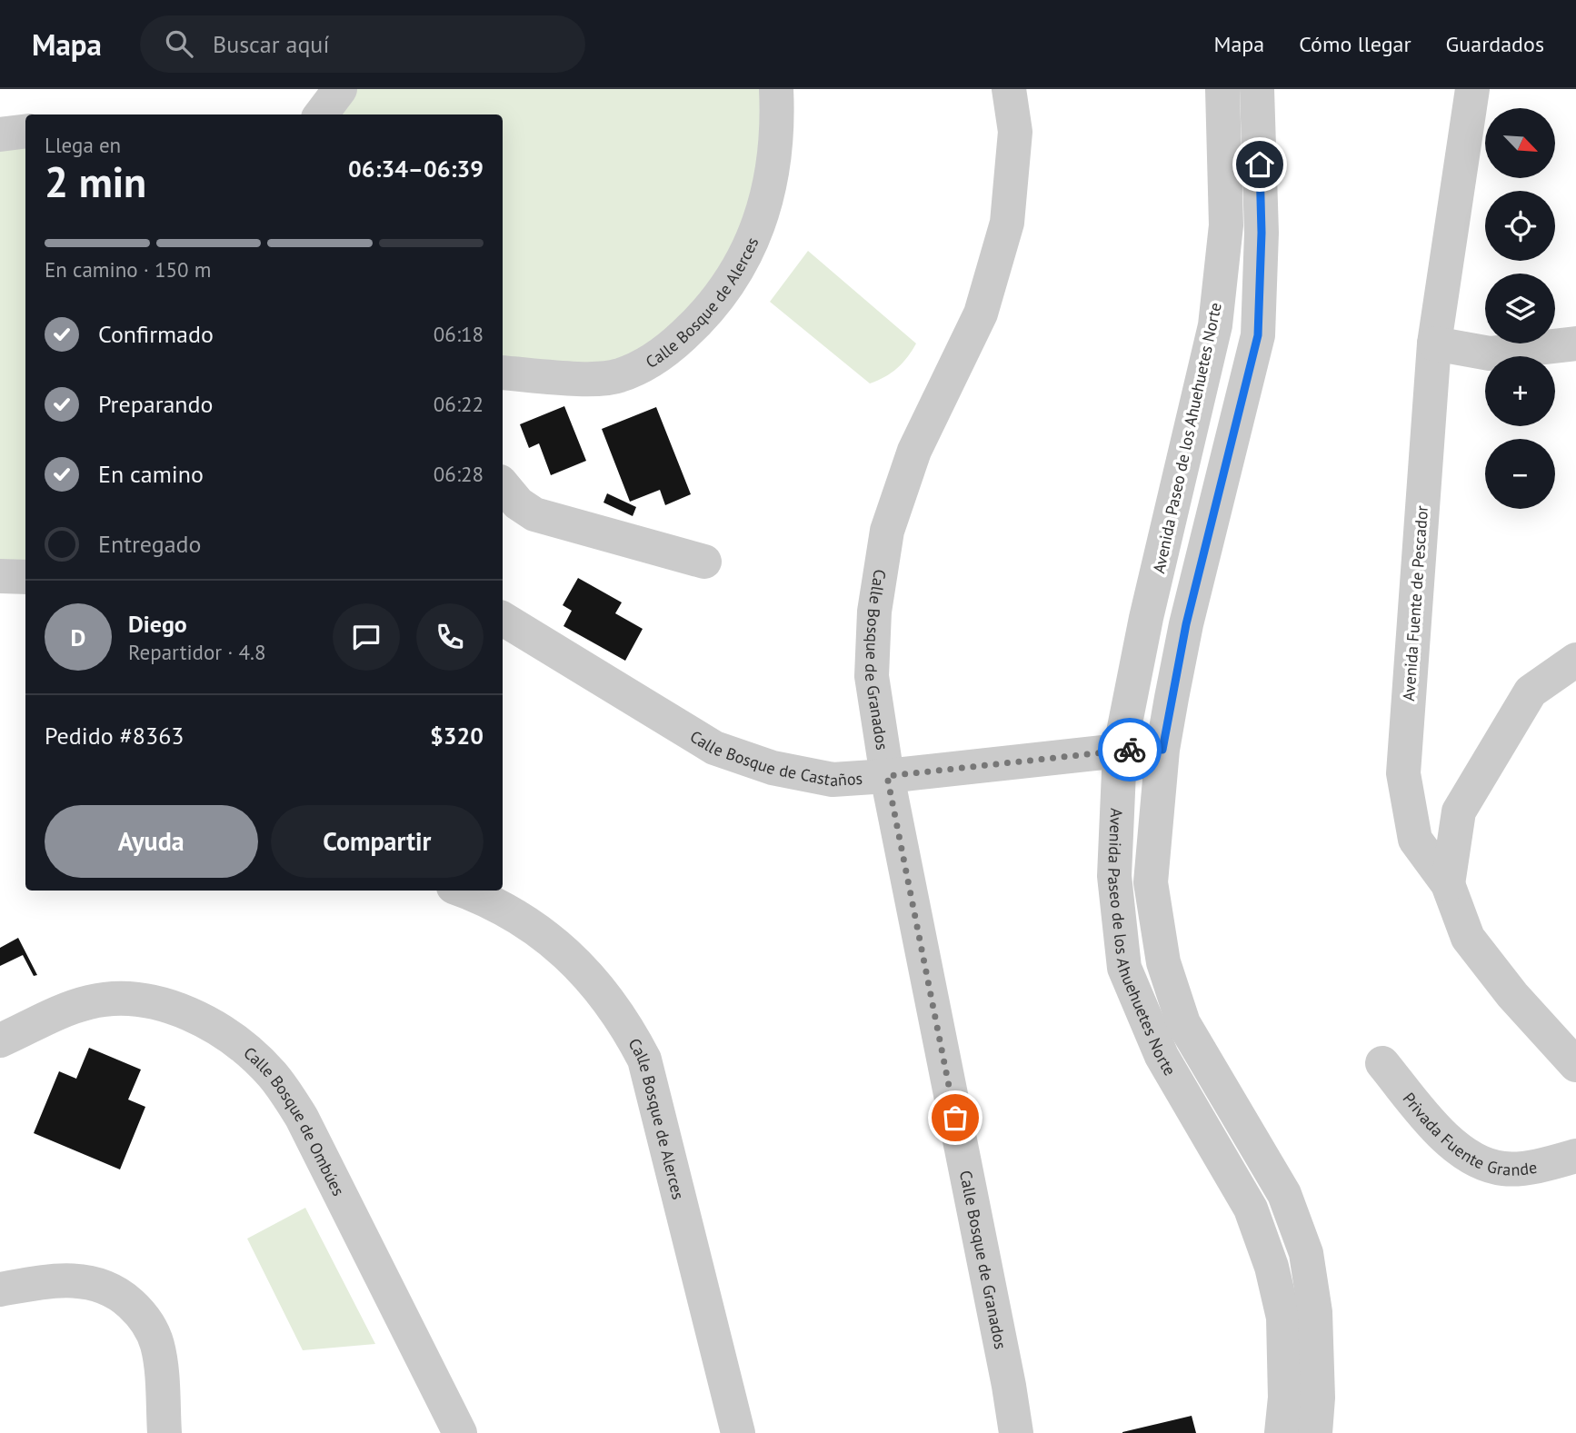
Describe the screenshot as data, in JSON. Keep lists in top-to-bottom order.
{
  "streets": {
    "street": [
      "Calle Bosque de Alerces",
      "Avenida Paseo de los Ahuehuetes Norte",
      "Avenida Fuente de Pescador",
      "Calle Bosque de Granados",
      "Calle Bosque de Castaños",
      "Calle Bosque de Ombúes",
      "Privada Fuente Grande"
    ]
  },
  "crossings": [
    ["Avenida Paseo de los Ahuehuetes Norte", "Calle Bosque de Castaños"],
    ["Calle Bosque de Granados", "Calle Bosque de Castaños"]
  ],
  "north": "bottom right",
  "page": {
    "header": "Mapa",
    "search": "Buscar aquí",
    "nav": ["Mapa", "Cómo llegar", "Guardados"],
    "map_buttons": ["+", "−"],
    "heading": ["2 min", "Llega en", "06:34–06:39"],
    "panel": [
      "Diego",
      "Repartidor · 4.8",
      "Pedido #8363",
      "$320"
    ],
    "bar": "En camino · 150 m",
    "list": [
      ["Confirmado", "06:18"],
      ["Preparando", "06:22"],
      ["En camino", "06:28"],
      "Entregado"
    ],
    "round": "D",
    "buttons": ["Ayuda", "Compartir"]
  }
}
